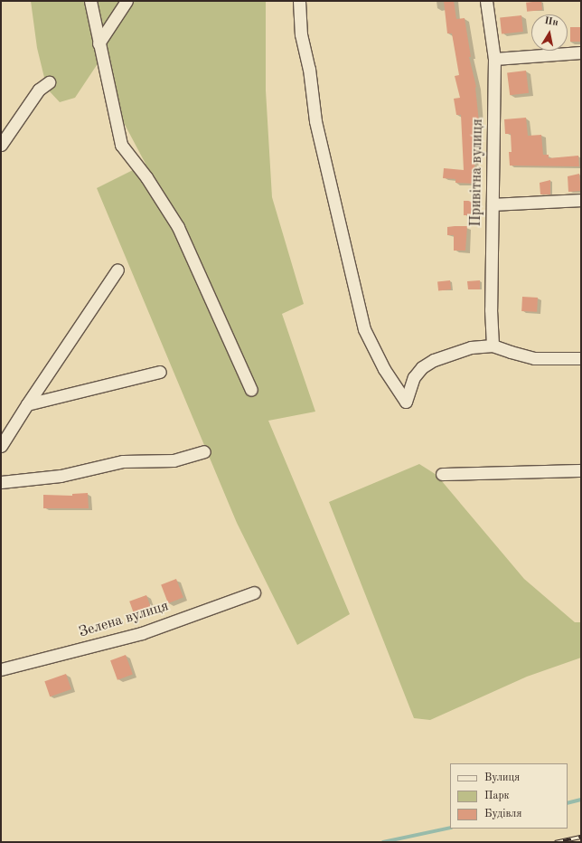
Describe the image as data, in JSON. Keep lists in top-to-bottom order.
{
  "streets": {
    "street": ["Привітна вулиця", "Зелена вулиця"]
  },
  "legend": ["Вулиця", "Парк", "Будівля"],
  "north": "top"
}
